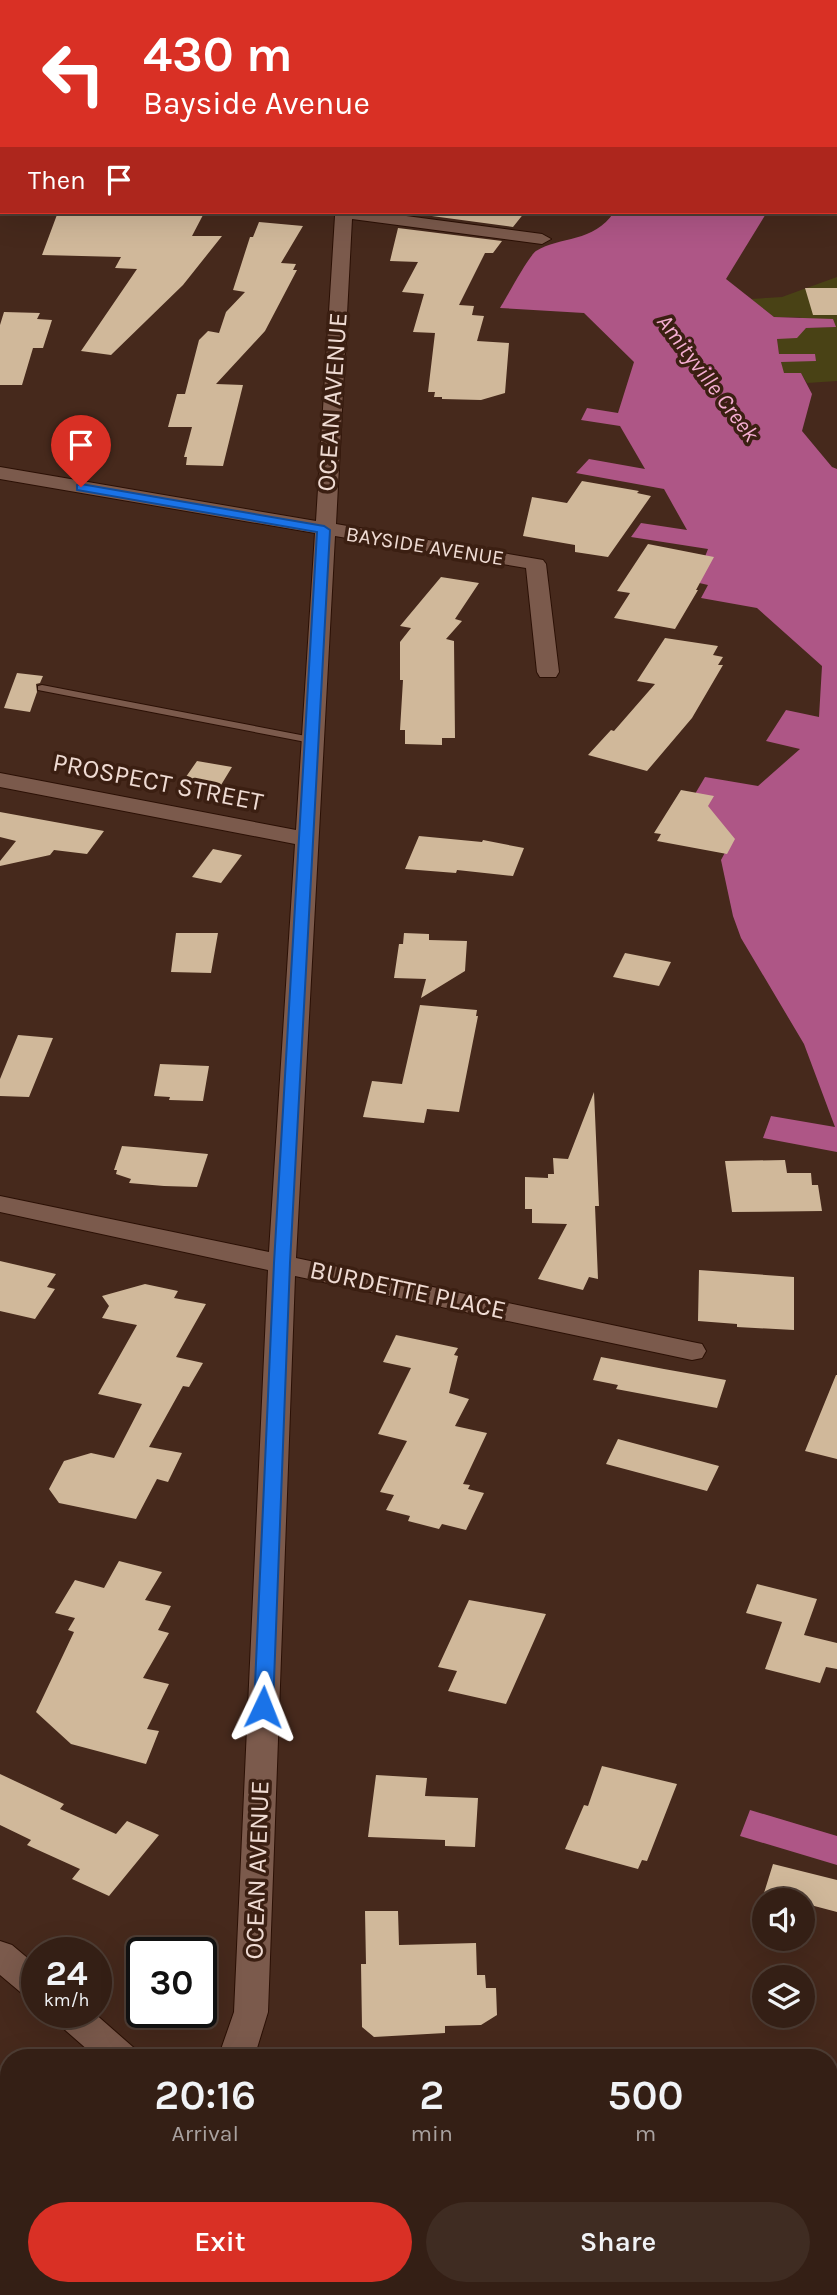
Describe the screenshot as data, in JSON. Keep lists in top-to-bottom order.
{
  "streets": {
    "street": [
      "OCEAN AVENUE",
      "BAYSIDE AVENUE",
      "PROSPECT STREET",
      "BURDETTE PLACE"
    ]
  },
  "crossings": [
    ["OCEAN AVENUE", "BAYSIDE AVENUE"],
    ["OCEAN AVENUE", "PROSPECT STREET"],
    ["OCEAN AVENUE", "BURDETTE PLACE"]
  ],
  "water": ["Amityville Creek"],
  "page": {
    "turn": ["430 m", "Bayside Avenue"],
    "then": "Then",
    "speed": "24 km/h",
    "limit": "30",
    "eta": [
      "20:16",
      "Arrival",
      "2",
      "min",
      "500",
      "m"
    ],
    "buttons": ["Exit", "Share"]
  }
}
